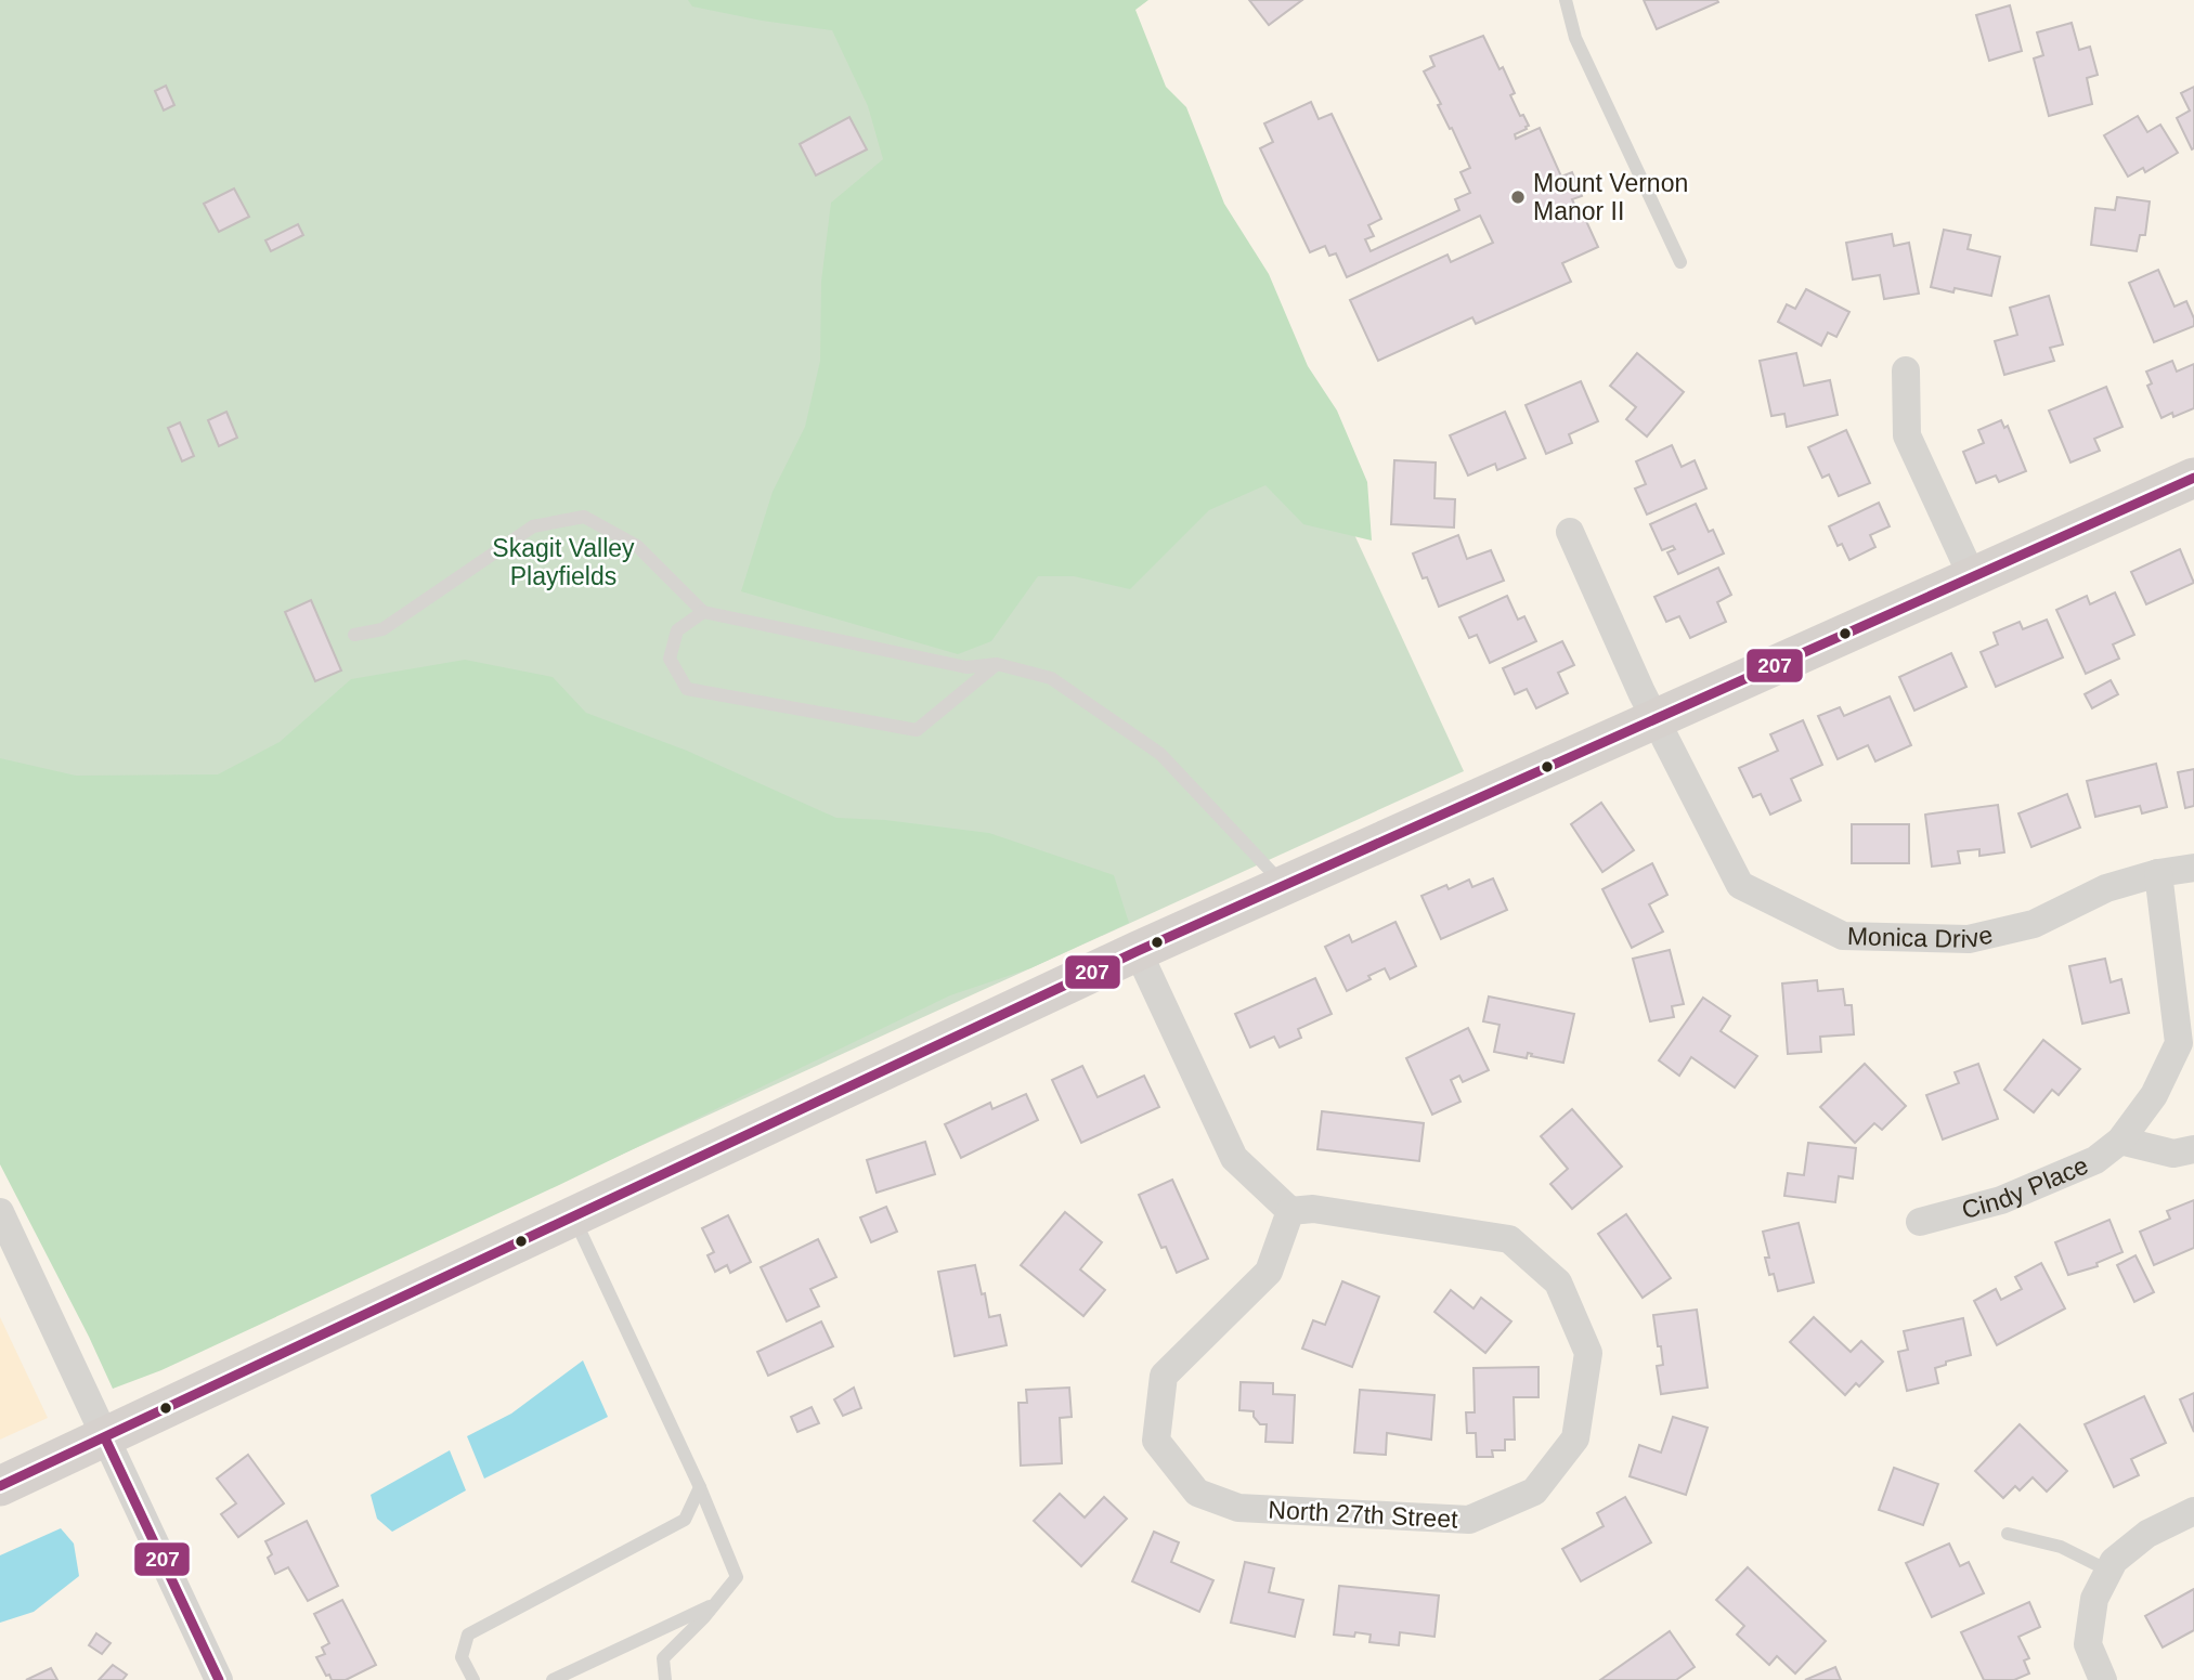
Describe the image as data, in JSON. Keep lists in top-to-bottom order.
{
  "streets": {
    "street": ["Monica Drive", "Cindy Place", "North 27th Street"]
  },
  "crossings": [
    ["Monica Drive", "Cindy Place"]
  ],
  "parks": ["Skagit Valley Playfields"],
  "places": ["Mount Vernon Manor II"],
  "lines": ["transit line 207"]
}
